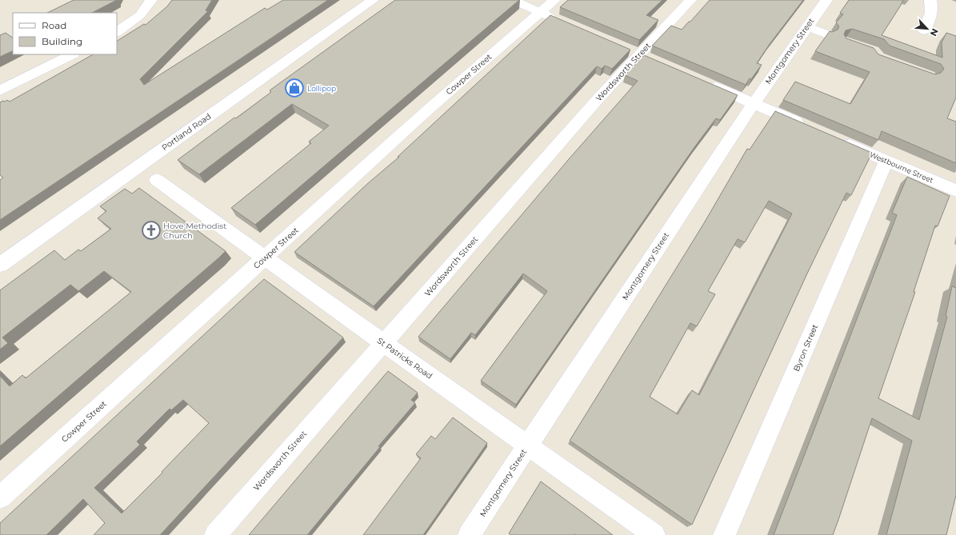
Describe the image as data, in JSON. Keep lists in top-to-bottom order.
{
  "streets": {
    "street": [
      "Montgomery Street",
      "Wordsworth Street",
      "Cowper Street",
      "Portland Road",
      "Westbourne Street",
      "Byron Street",
      "St Patricks Road"
    ]
  },
  "crossings": [
    ["Montgomery Street", "St Patricks Road"],
    ["Wordsworth Street", "St Patricks Road"],
    ["Cowper Street", "St Patricks Road"],
    ["Westbourne Street", "Byron Street"]
  ],
  "places": {
    "shop": ["Lollipop"],
    "church": ["Hove Methodist Church"]
  },
  "legend": ["Road", "Building"],
  "north": "bottom right"
}
